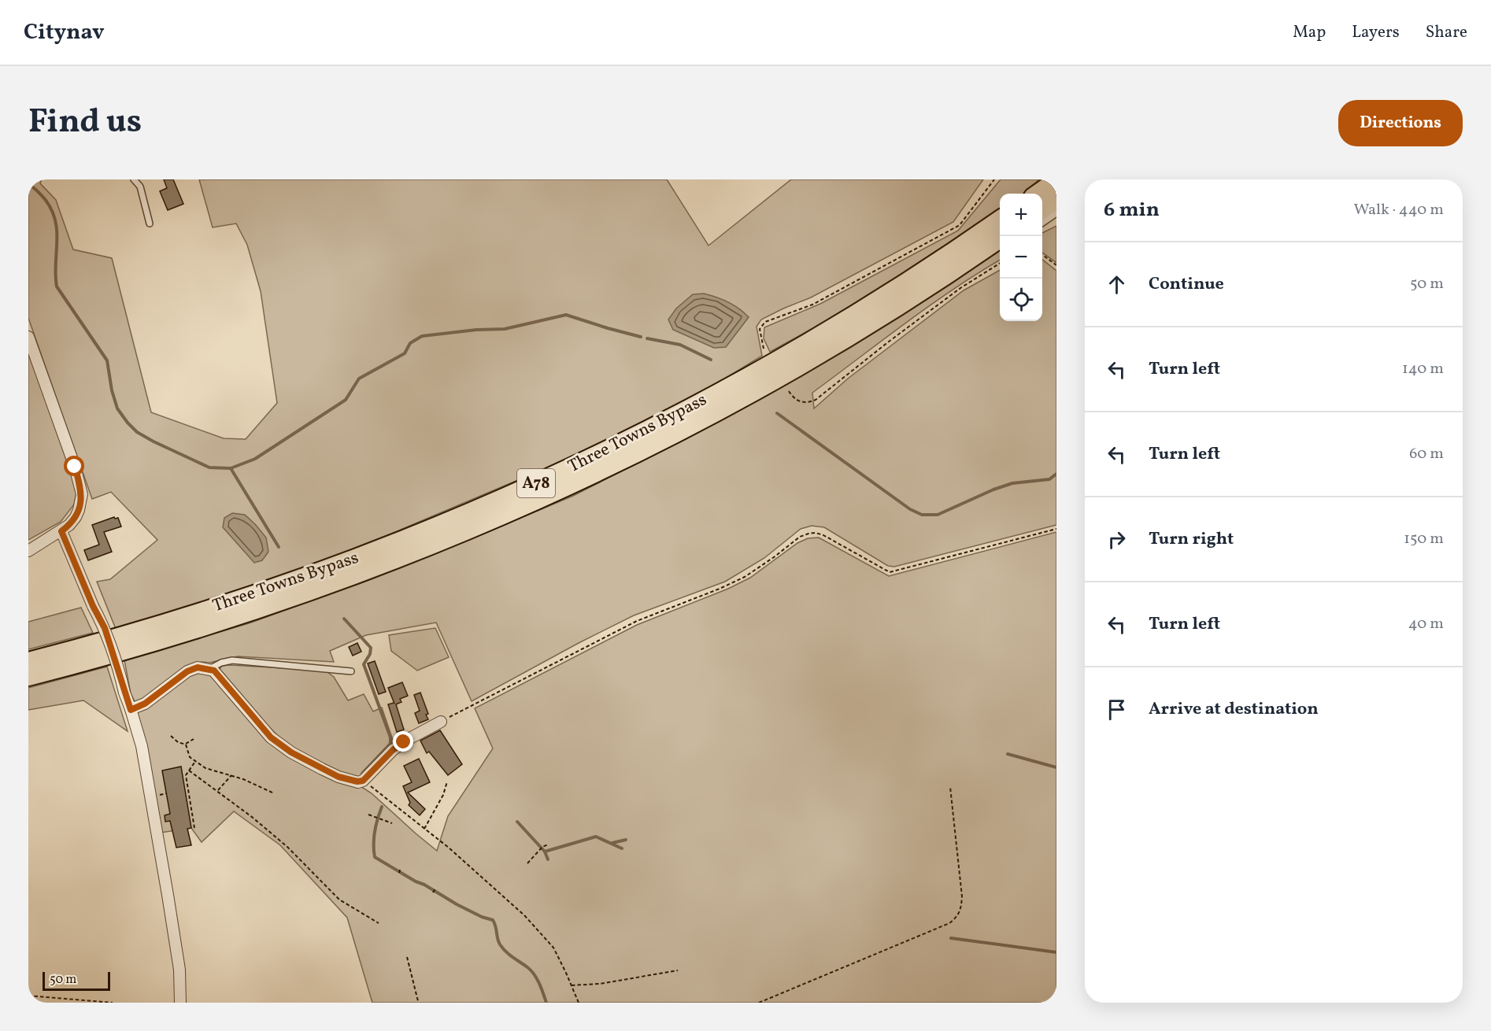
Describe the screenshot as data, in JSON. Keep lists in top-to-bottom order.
{
  "streets": {
    "highway": ["Three Towns Bypass", "A78"]
  },
  "scale_bar": "50 m",
  "page": {
    "header": "Citynav",
    "nav": ["Map", "Layers", "Share"],
    "title": "Find us",
    "buttons": "Directions",
    "heading": ["6 min", "Walk · 440 m"],
    "map_buttons": ["+", "−"],
    "list": [
      ["Continue", "50 m"],
      ["Turn left", "140 m"],
      ["Turn left", "60 m"],
      ["Turn right", "150 m"],
      ["Turn left", "40 m"],
      "Arrive at destination"
    ],
    "scale": "50 m"
  }
}
